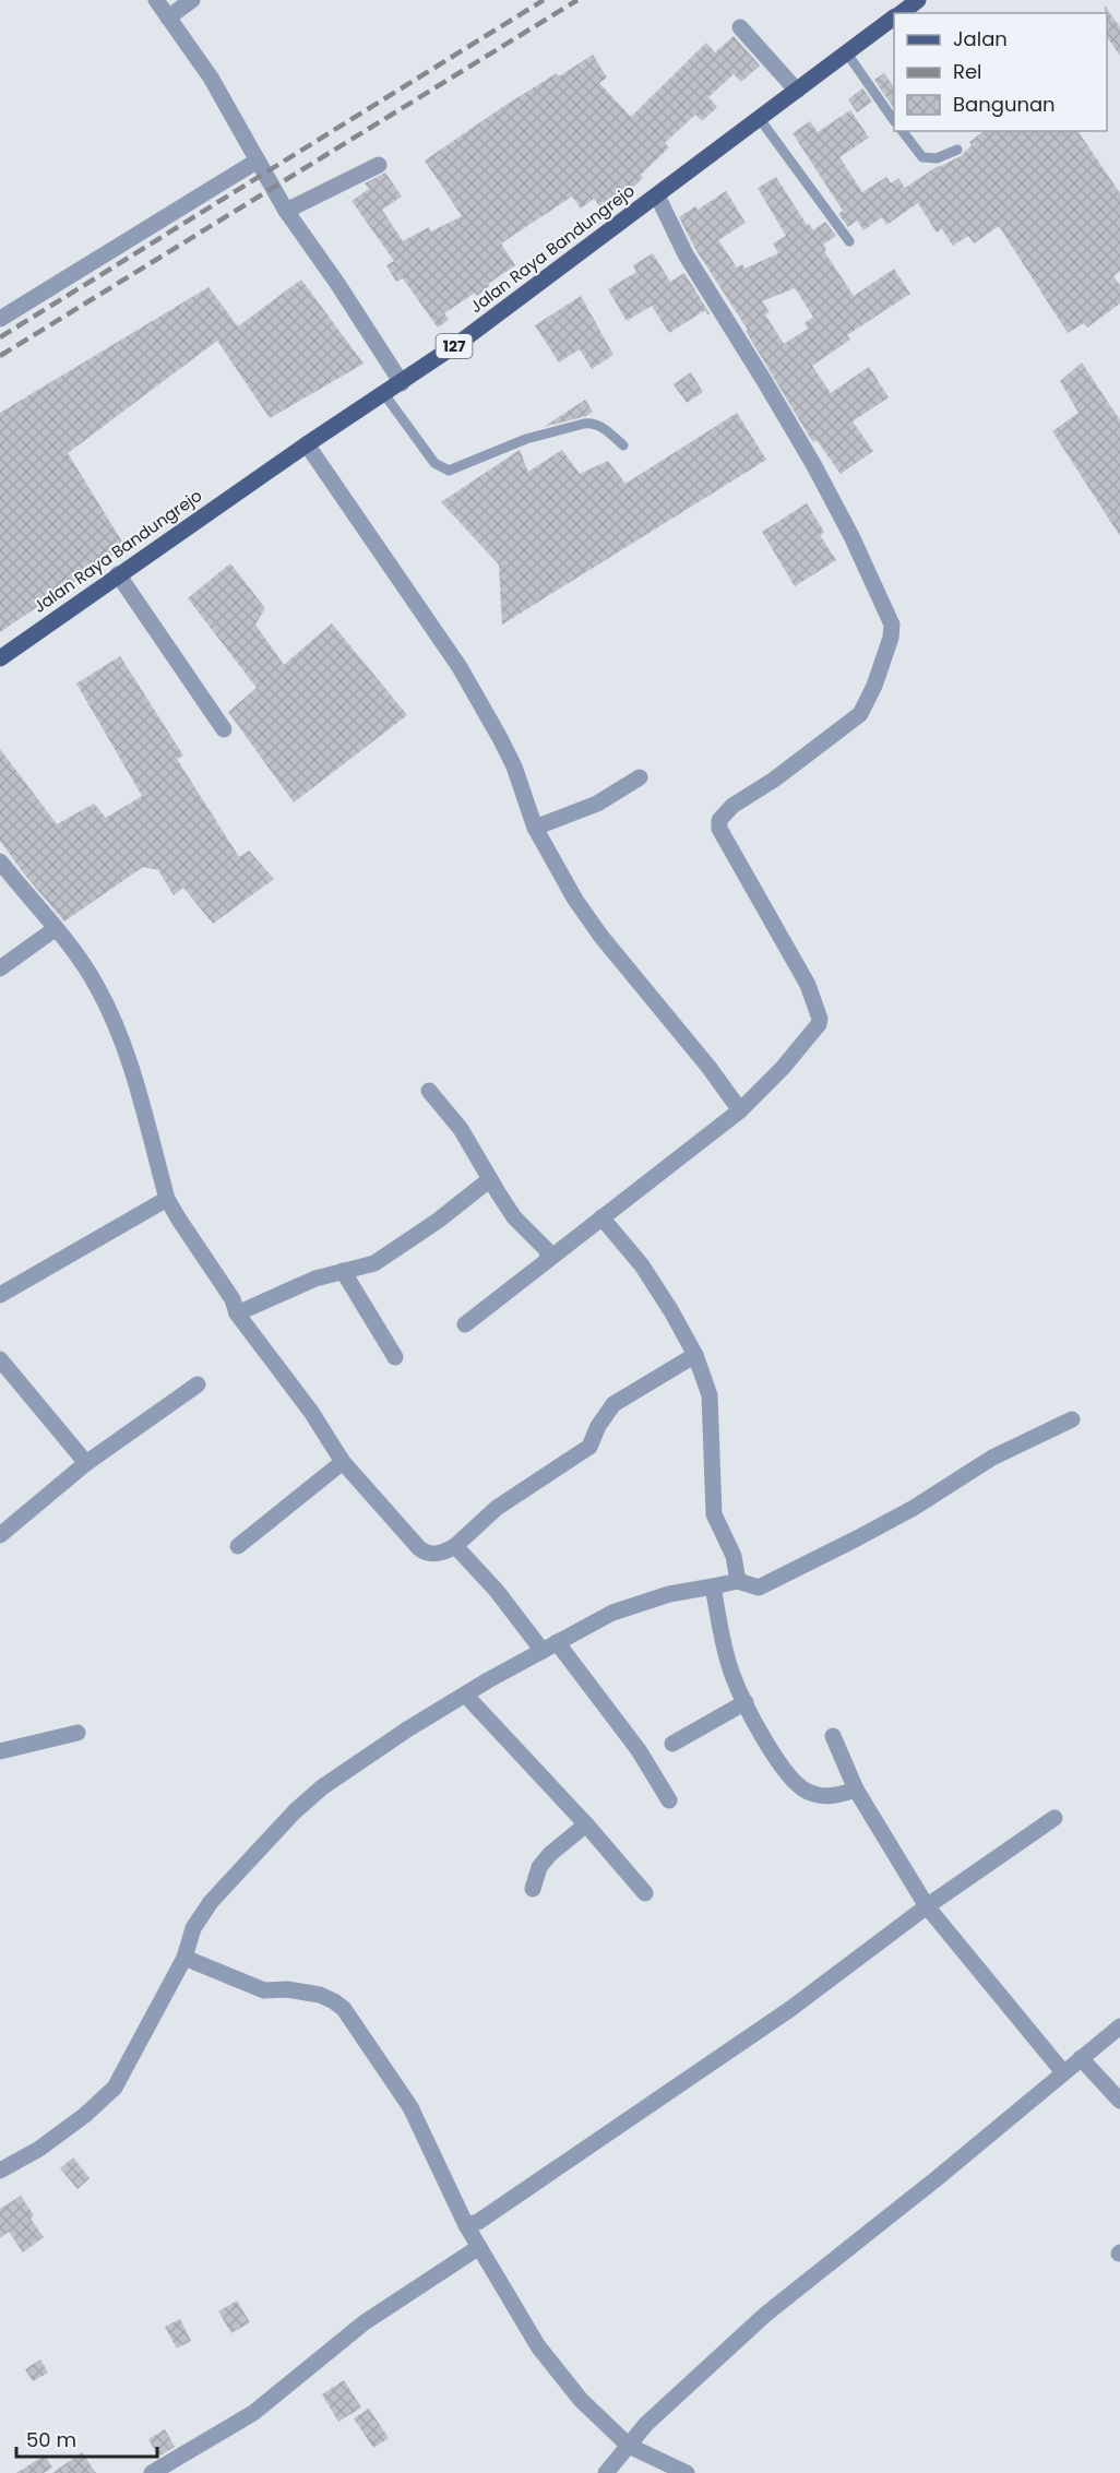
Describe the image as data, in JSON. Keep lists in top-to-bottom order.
{
  "streets": {
    "main road": ["Jalan Raya Bandungrejo", "127"]
  },
  "legend": ["Jalan", "Rel", "Bangunan"],
  "scale_bar": "50 m"
}
